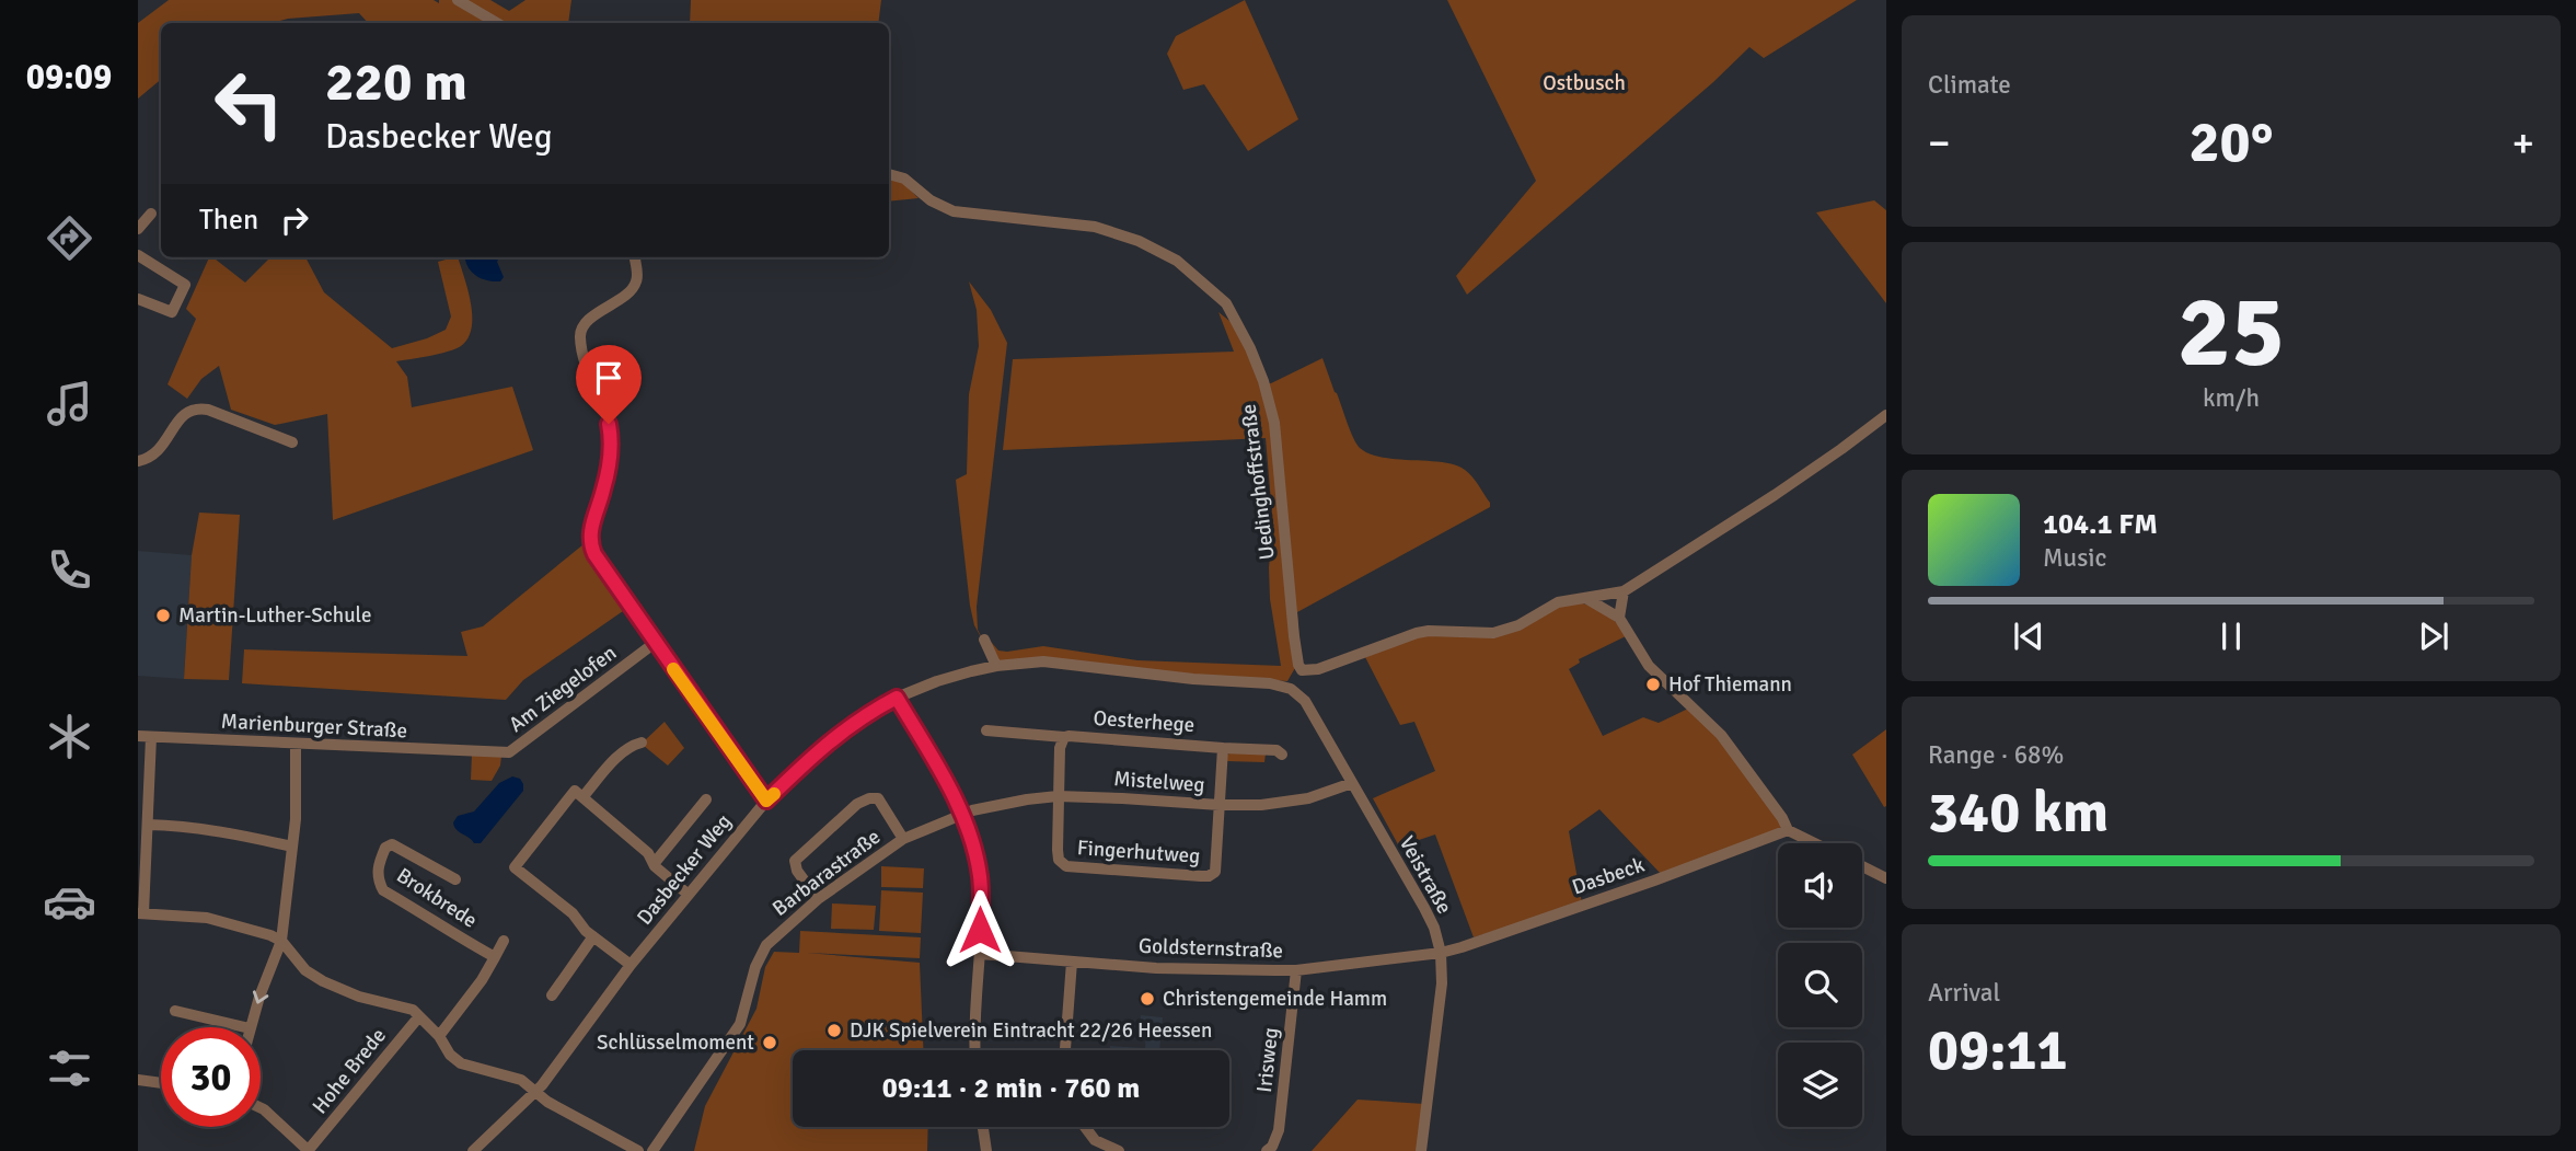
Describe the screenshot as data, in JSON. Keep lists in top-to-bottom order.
{
  "streets": {
    "street": [
      "Uedinghoffstraße",
      "Am Ziegelofen",
      "Oesterhege",
      "Marienburger Straße",
      "Mistelweg",
      "Fingerhutweg",
      "Dasbecker Weg",
      "Barbarastraße",
      "Veistraße",
      "Dasbeck",
      "Brokbrede",
      "Goldsternstraße",
      "Irisweg",
      "Hohe Brede"
    ]
  },
  "crossings": [
    ["Am Ziegelofen", "Marienburger Straße"],
    ["Oesterhege", "Mistelweg"],
    ["Oesterhege", "Fingerhutweg"],
    ["Mistelweg", "Fingerhutweg"],
    ["Mistelweg", "Barbarastraße"],
    ["Mistelweg", "Veistraße"],
    ["Dasbecker Weg", "Veistraße"],
    ["Veistraße", "Dasbeck"],
    ["Veistraße", "Goldsternstraße"],
    ["Dasbeck", "Goldsternstraße"],
    ["Goldsternstraße", "Irisweg"]
  ],
  "parks": ["Ostbusch"],
  "places": [
    "Martin-Luther-Schule",
    "Hof Thiemann",
    "Christengemeinde Hamm",
    "DJK Spielverein Eintracht 22/26 Heessen",
    "Schlüsselmoment"
  ],
  "page": {
    "tabs": "09:09",
    "tile": [
      "Climate",
      ["25", "km/h"],
      ["Range · 68%", "340 km"],
      ["Arrival", "09:11"]
    ],
    "turn": ["220 m", "Dasbecker Weg"],
    "heat": ["−", "20°", "+"],
    "then": "Then",
    "song": ["104.1 FM", "Music"],
    "limit": "30",
    "trip": "09:11 · 2 min · 760 m"
  }
}
